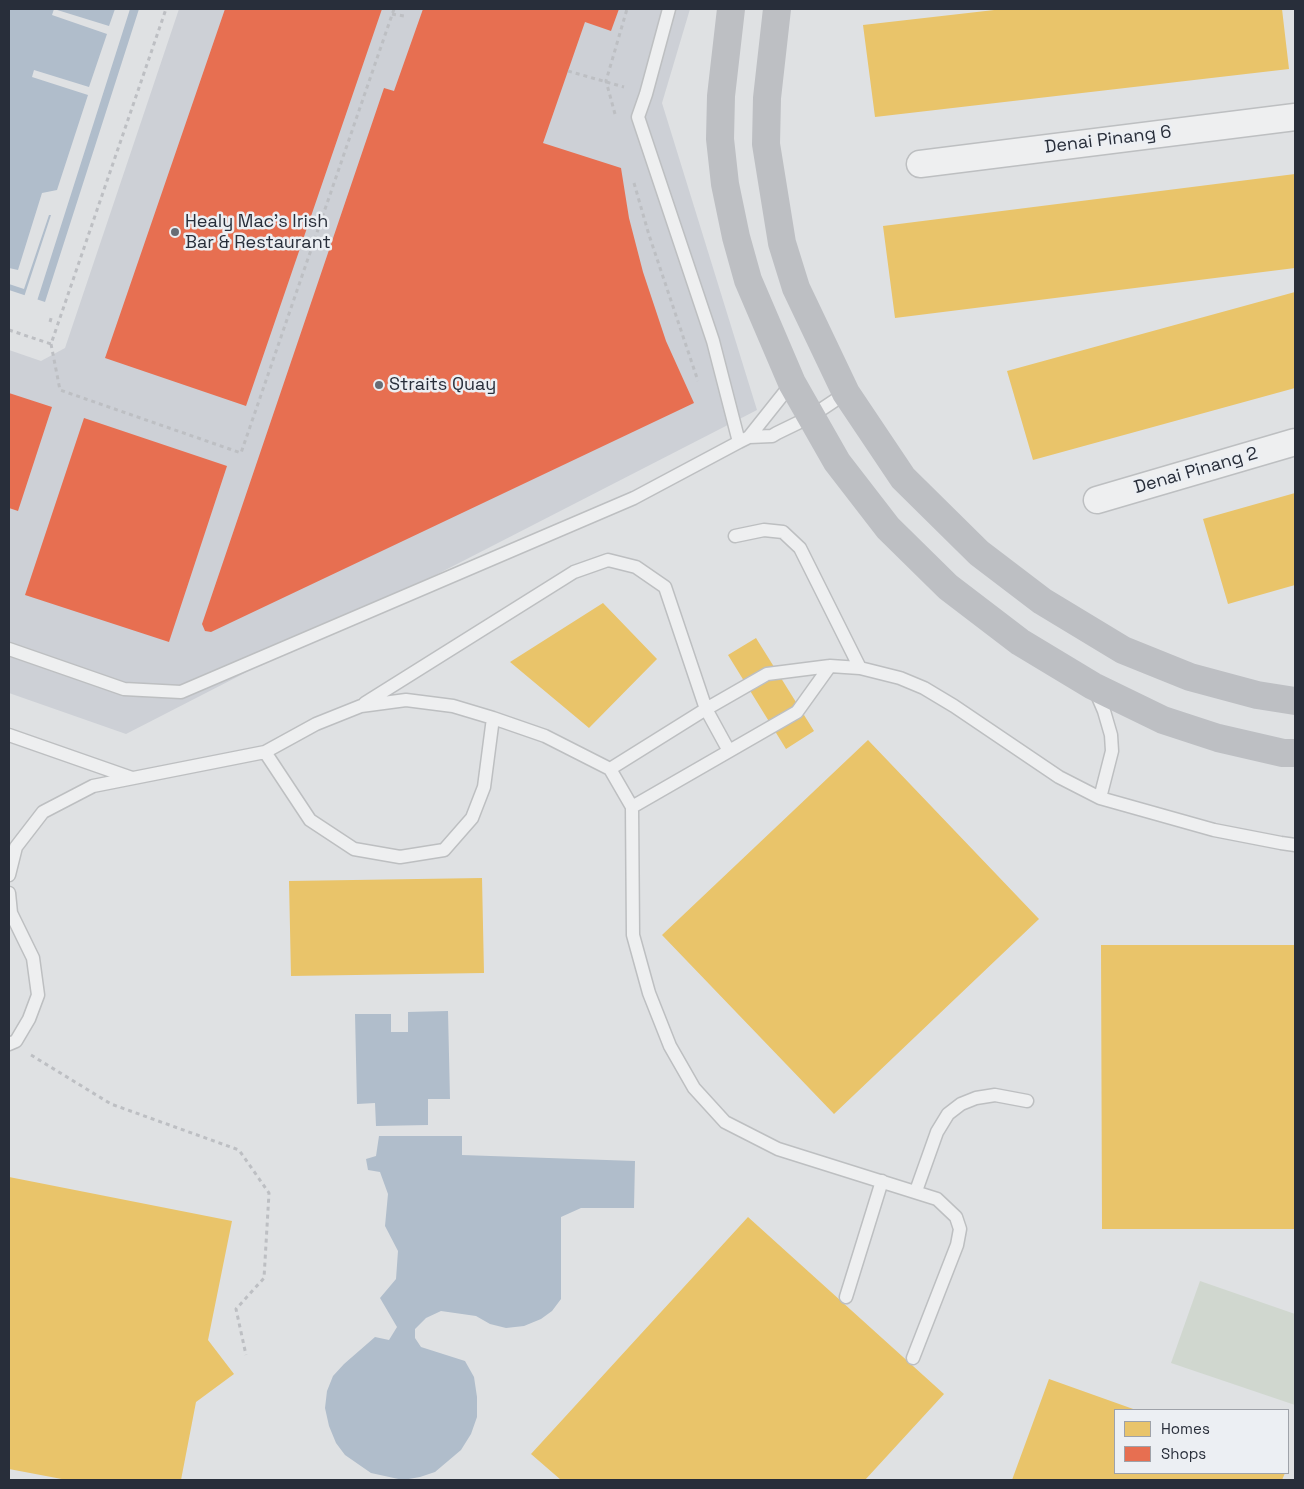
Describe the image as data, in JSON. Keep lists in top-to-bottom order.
{
  "streets": {
    "street": ["Denai Pinang 6", "Denai Pinang 2"]
  },
  "places": ["Healy Mac's Irish Bar & Restaurant", "Straits Quay"],
  "legend": ["Homes", "Shops"]
}
